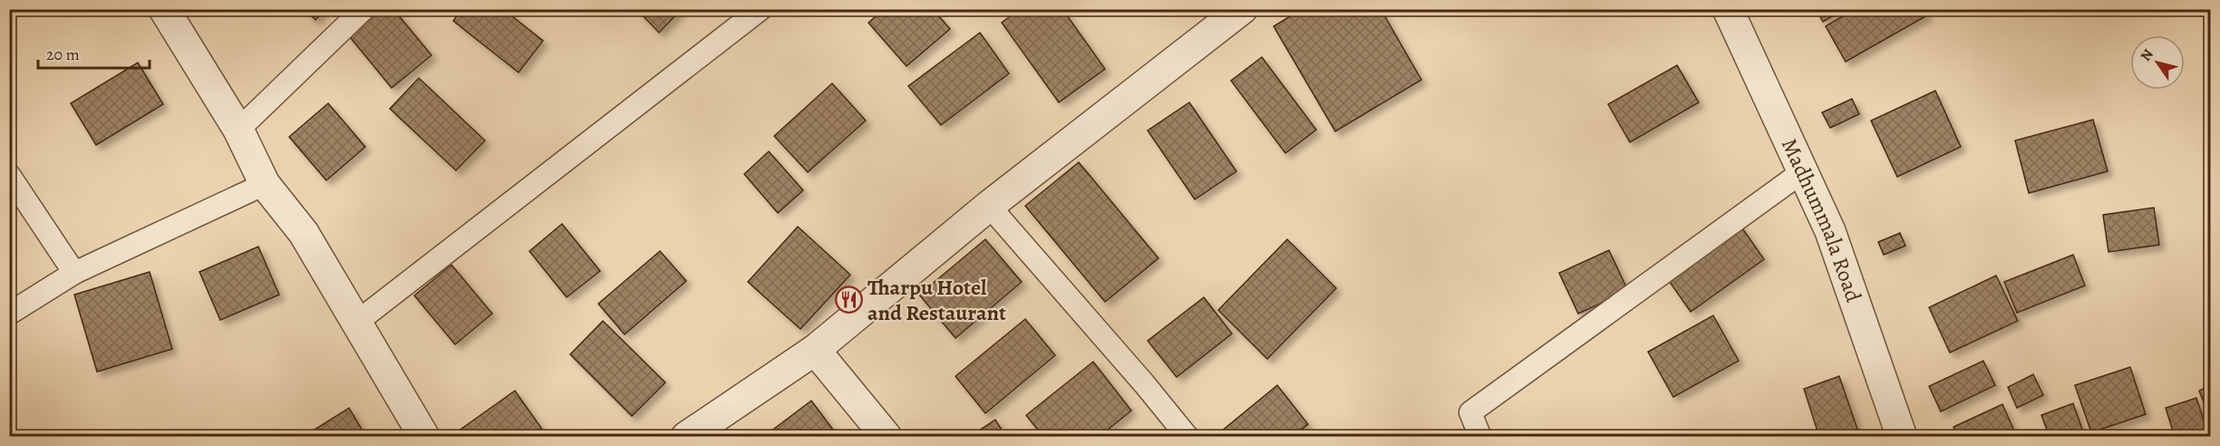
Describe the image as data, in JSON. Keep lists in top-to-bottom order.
{
  "streets": {
    "street": ["Madhummala Road"]
  },
  "places": {
    "restaurant": ["Tharpu Hotel and Restaurant"]
  },
  "scale_bar": "20 m",
  "north": "top left"
}
